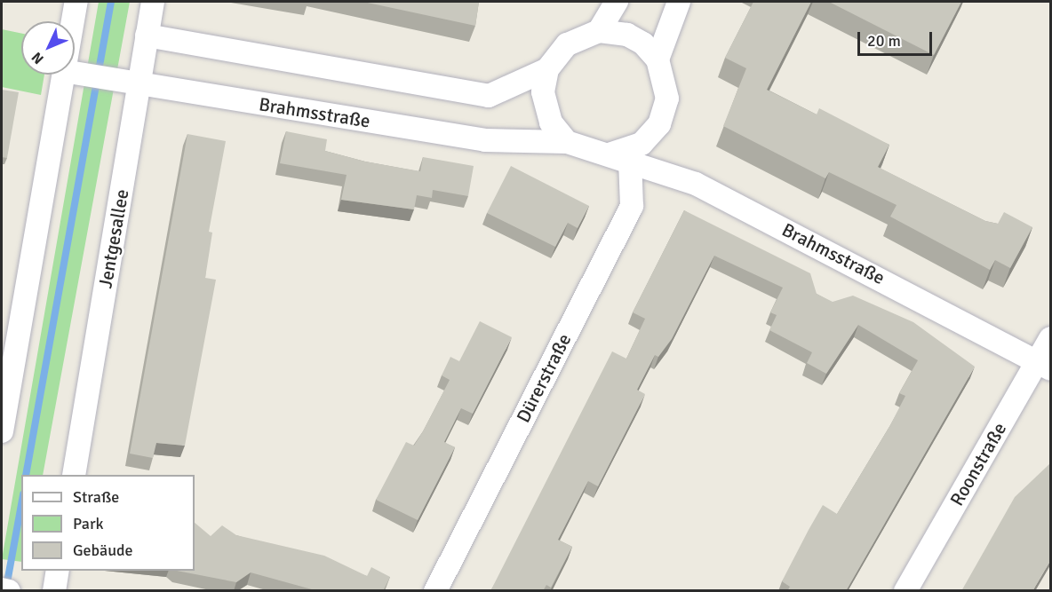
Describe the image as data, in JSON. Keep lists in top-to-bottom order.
{
  "streets": {
    "street": [
      "Brahmsstraße",
      "Jentgesallee",
      "Dürerstraße",
      "Roonstraße"
    ]
  },
  "crossings": [
    ["Brahmsstraße", "Jentgesallee"],
    ["Brahmsstraße", "Dürerstraße"],
    ["Brahmsstraße", "Roonstraße"]
  ],
  "legend": ["Straße", "Park", "Gebäude"],
  "scale_bar": "20 m",
  "north": "bottom left"
}
